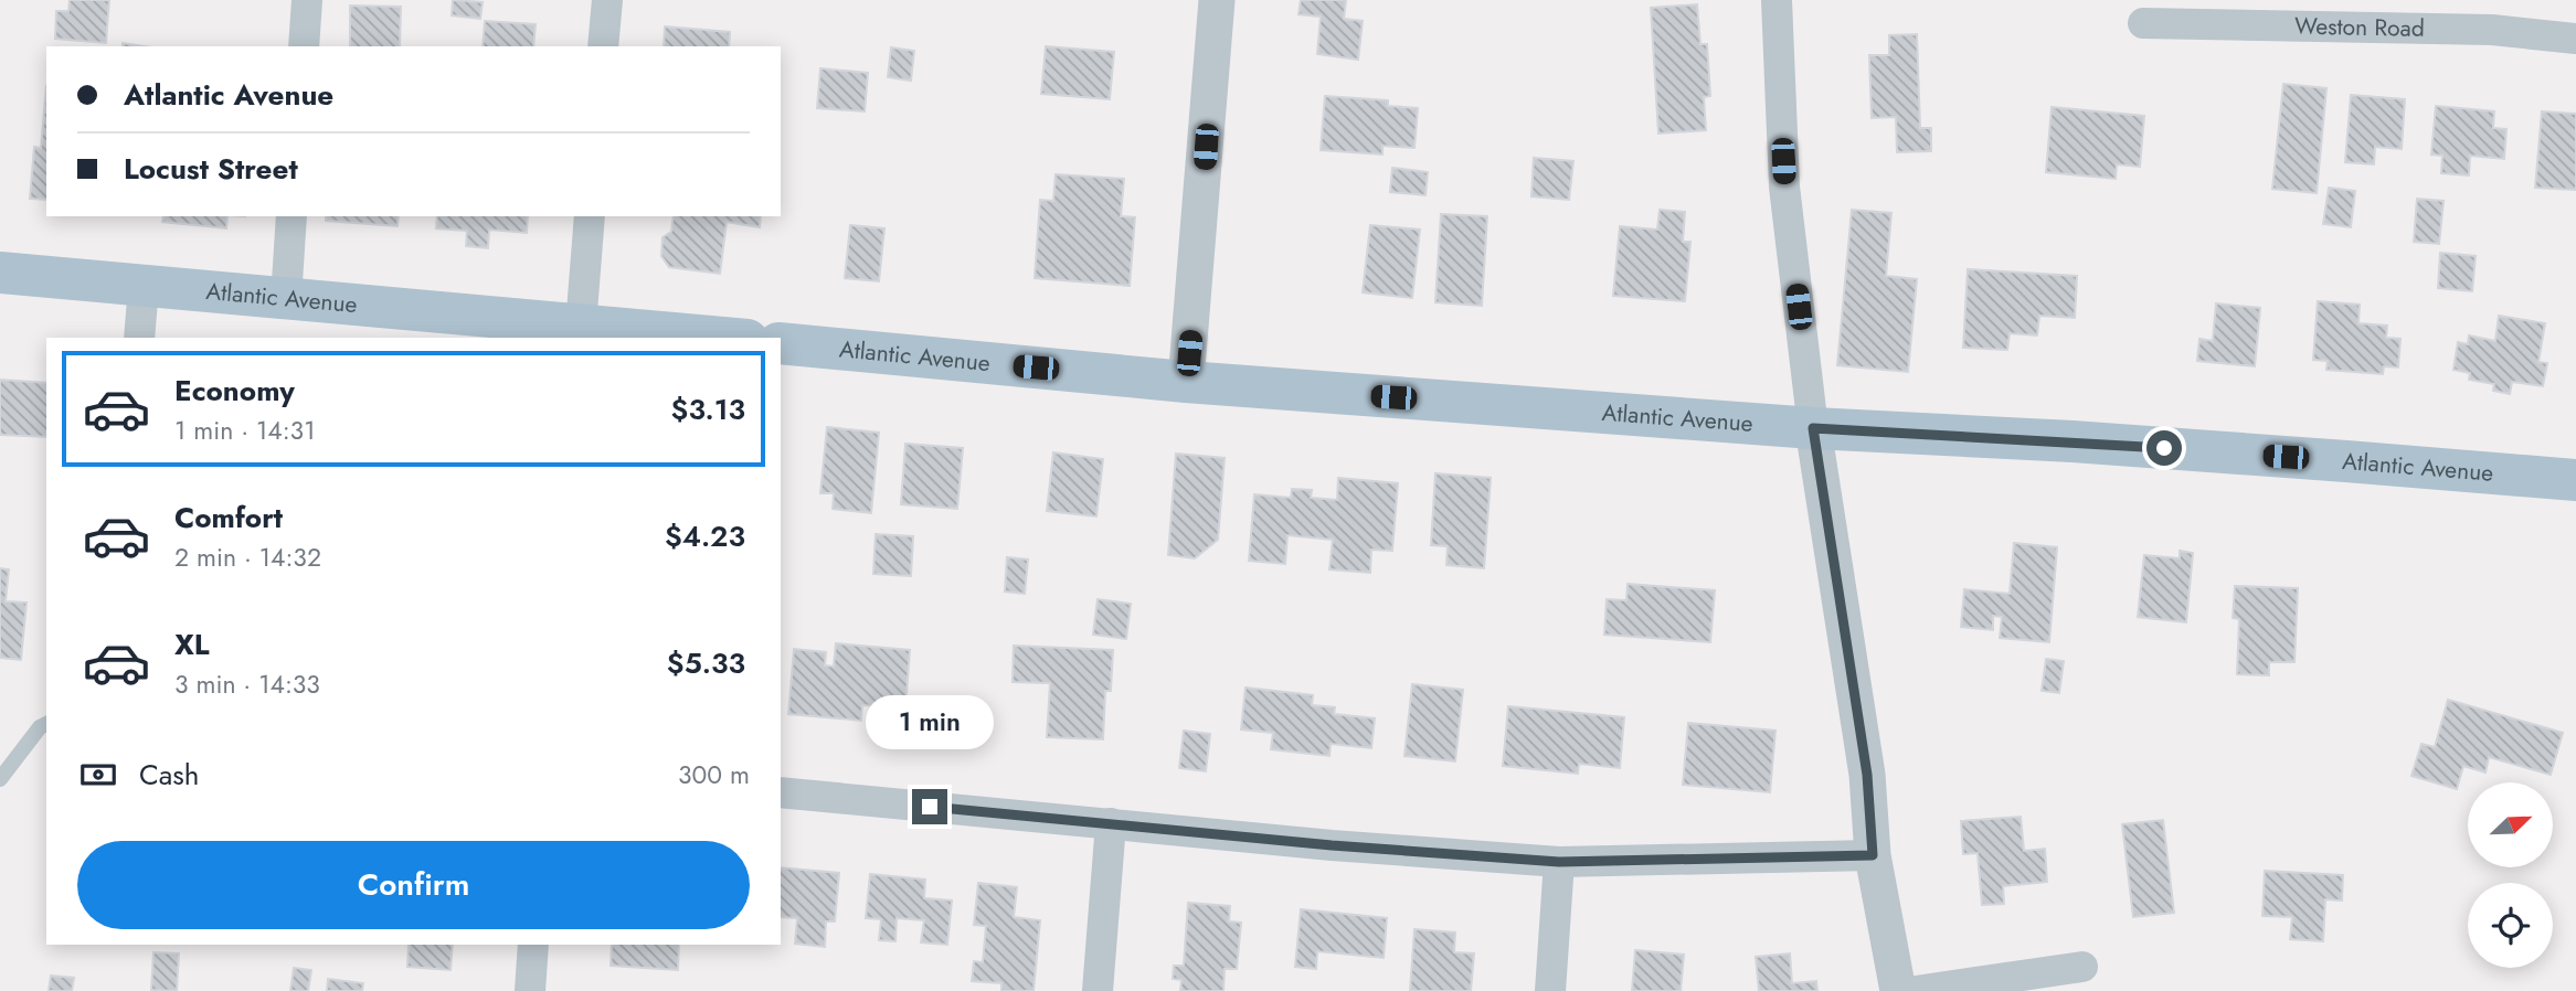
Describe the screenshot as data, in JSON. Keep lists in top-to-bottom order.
{
  "streets": {
    "main road": ["Atlantic Avenue"],
    "street": ["Weston Road"]
  },
  "north": "top right",
  "page": {
    "banner": ["Atlantic Avenue", "Locust Street"],
    "list": [
      {
        "name": "Economy",
        "note": "1 min · 14:31",
        "value": "$3.13"
      },
      {
        "name": "Comfort",
        "note": "2 min · 14:32",
        "value": "$4.23"
      },
      {
        "name": "XL",
        "note": "3 min · 14:33",
        "value": "$5.33"
      }
    ],
    "bubble": "1 min",
    "pay": ["Cash", "300 m"],
    "buttons": "Confirm"
  }
}
